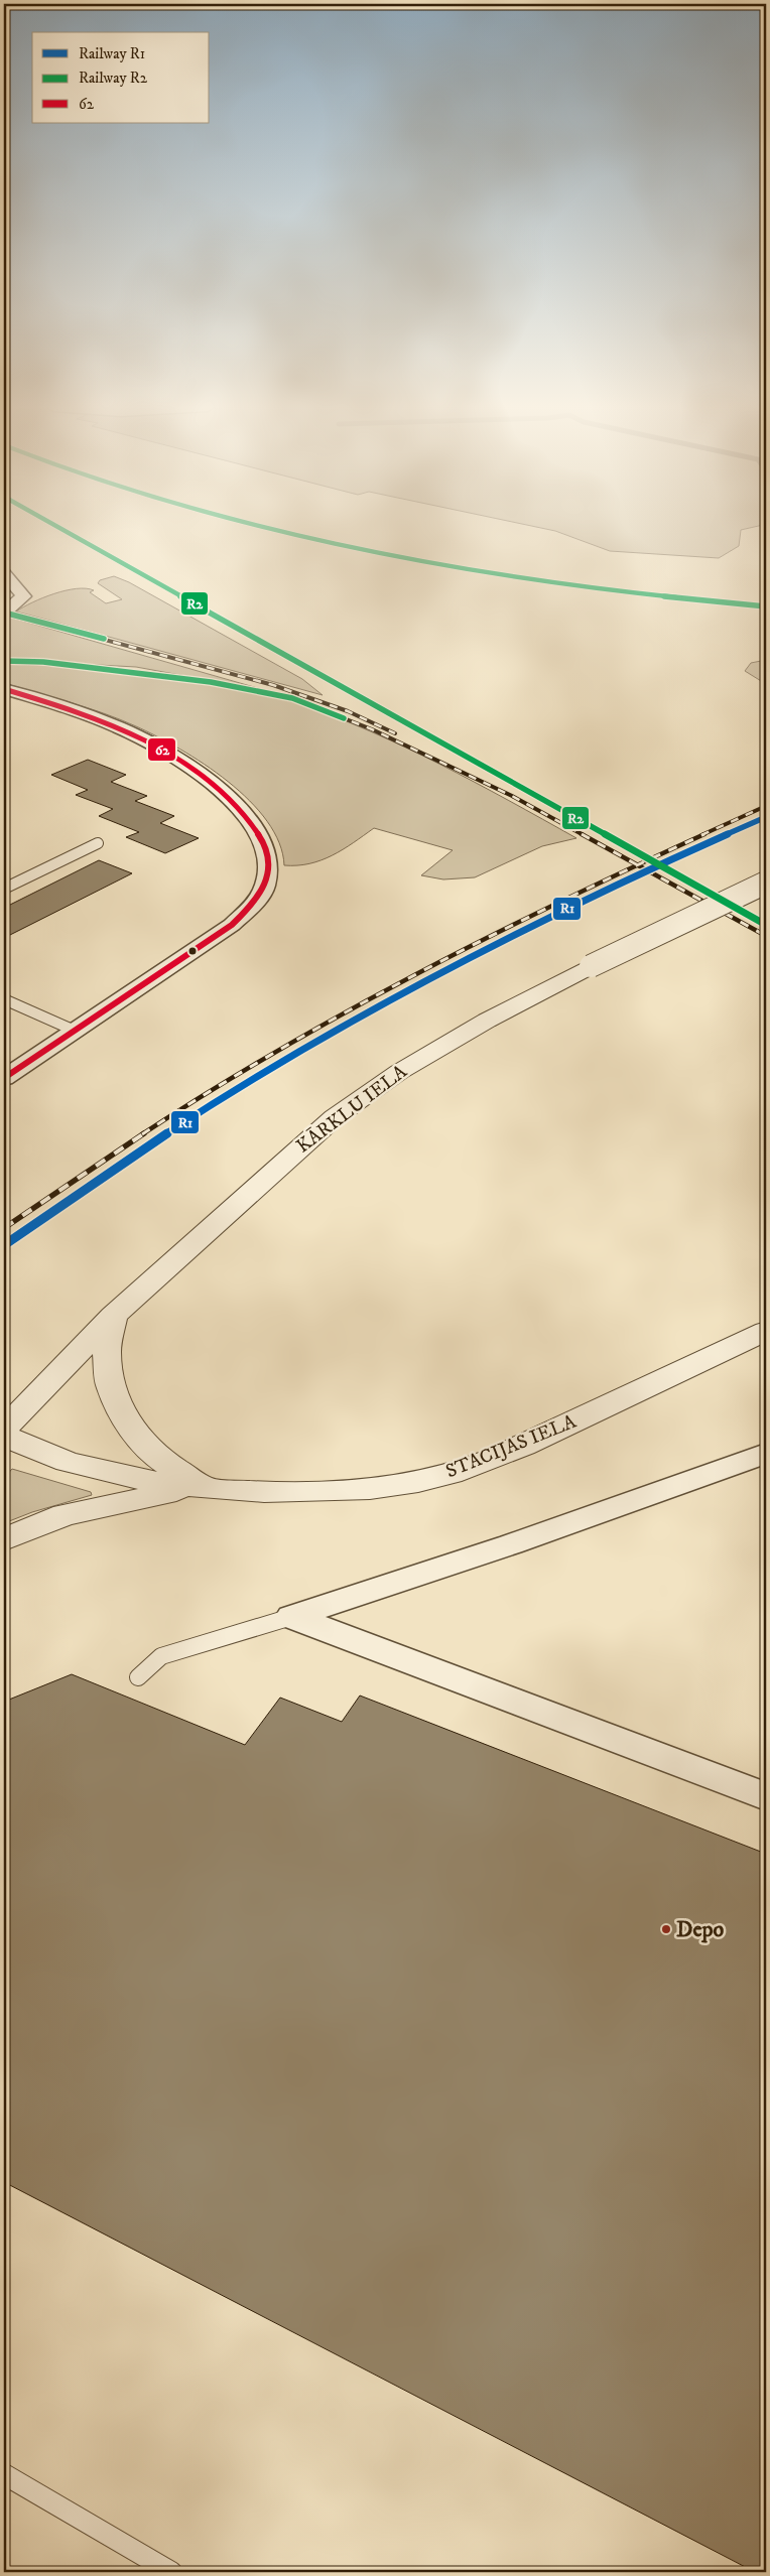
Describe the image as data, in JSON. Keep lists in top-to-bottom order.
{
  "streets": {
    "street": ["KĀRKLU IELA", "STACIJAS IELA"]
  },
  "places": ["Depo"],
  "lines": ["rail line R2", "transit line 62", "rail line R1"],
  "legend": ["Railway R1", "Railway R2", "62"]
}
